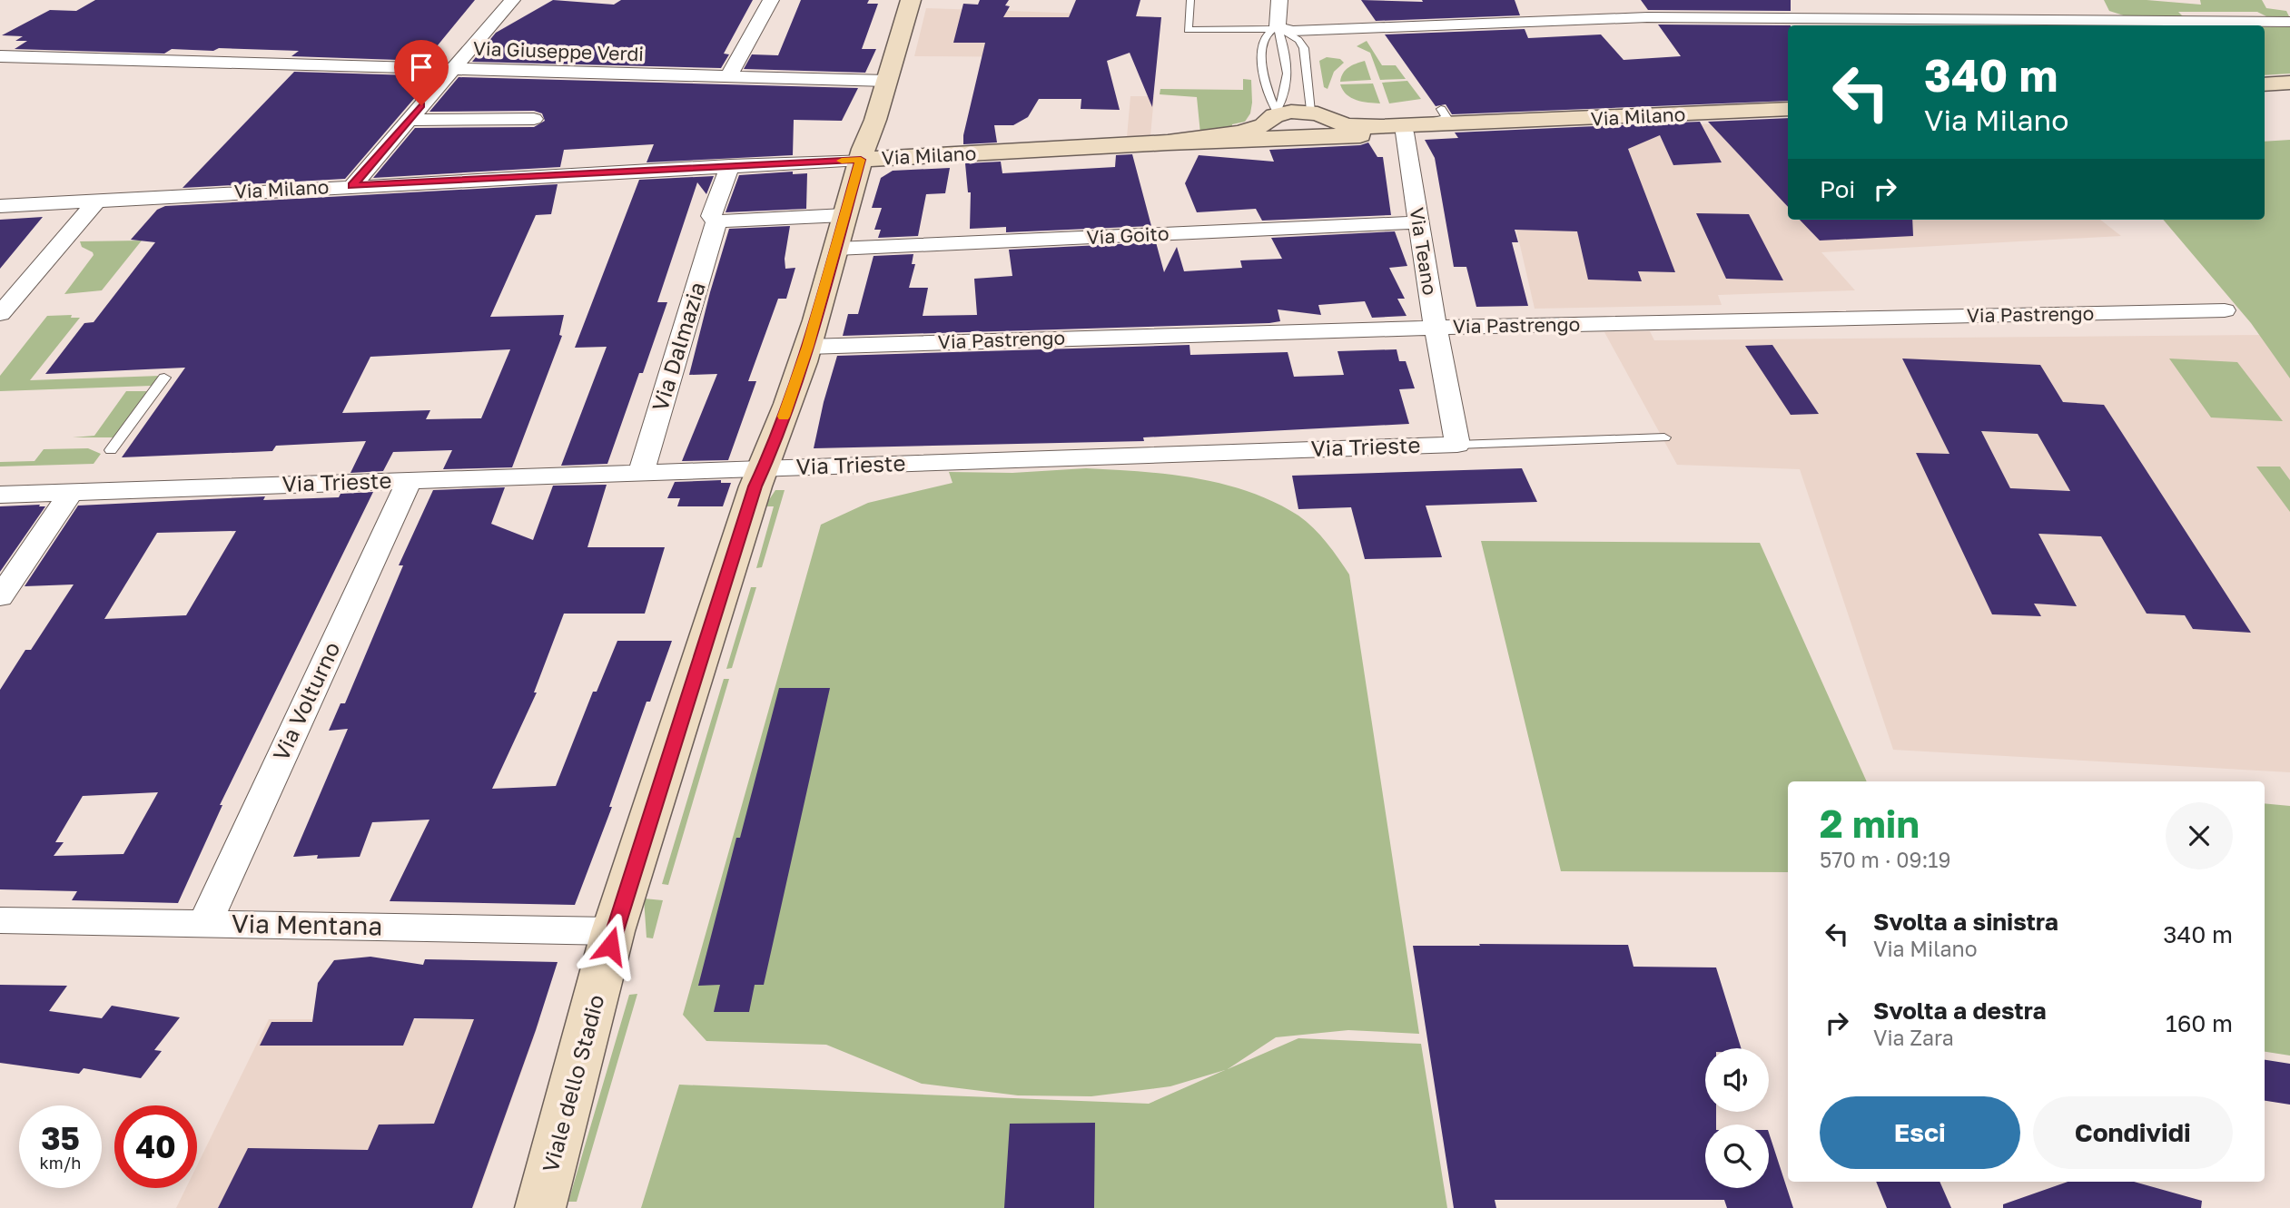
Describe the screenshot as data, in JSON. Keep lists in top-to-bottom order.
{
  "streets": {
    "street": [
      "Via Giuseppe Verdi",
      "Via Milano",
      "Via Goito",
      "Via Teano",
      "Via Pastrengo",
      "Via Dalmazia",
      "Via Trieste",
      "Via Volturno",
      "Via Mentana",
      "Viale dello Stadio"
    ]
  },
  "crossings": [
    ["Via Giuseppe Verdi", "Viale dello Stadio"],
    ["Via Milano", "Via Teano"],
    ["Via Milano", "Via Dalmazia"],
    ["Via Milano", "Viale dello Stadio"],
    ["Via Goito", "Via Teano"],
    ["Via Goito", "Viale dello Stadio"],
    ["Via Teano", "Via Pastrengo"],
    ["Via Teano", "Via Trieste"],
    ["Via Pastrengo", "Viale dello Stadio"],
    ["Via Dalmazia", "Via Trieste"],
    ["Via Trieste", "Via Volturno"],
    ["Via Trieste", "Viale dello Stadio"],
    ["Via Volturno", "Via Mentana"],
    ["Via Mentana", "Viale dello Stadio"]
  ],
  "page": {
    "turn": ["340 m", "Via Milano"],
    "then": "Poi",
    "heading": ["2 min", "570 m · 09:19"],
    "list": [
      {
        "name": "Svolta a sinistra",
        "note": "Via Milano",
        "value": "340 m"
      },
      {
        "name": "Svolta a destra",
        "note": "Via Zara",
        "value": "160 m"
      }
    ],
    "buttons": ["Esci", "Condividi"],
    "speed": "35 km/h",
    "limit": "40"
  }
}
